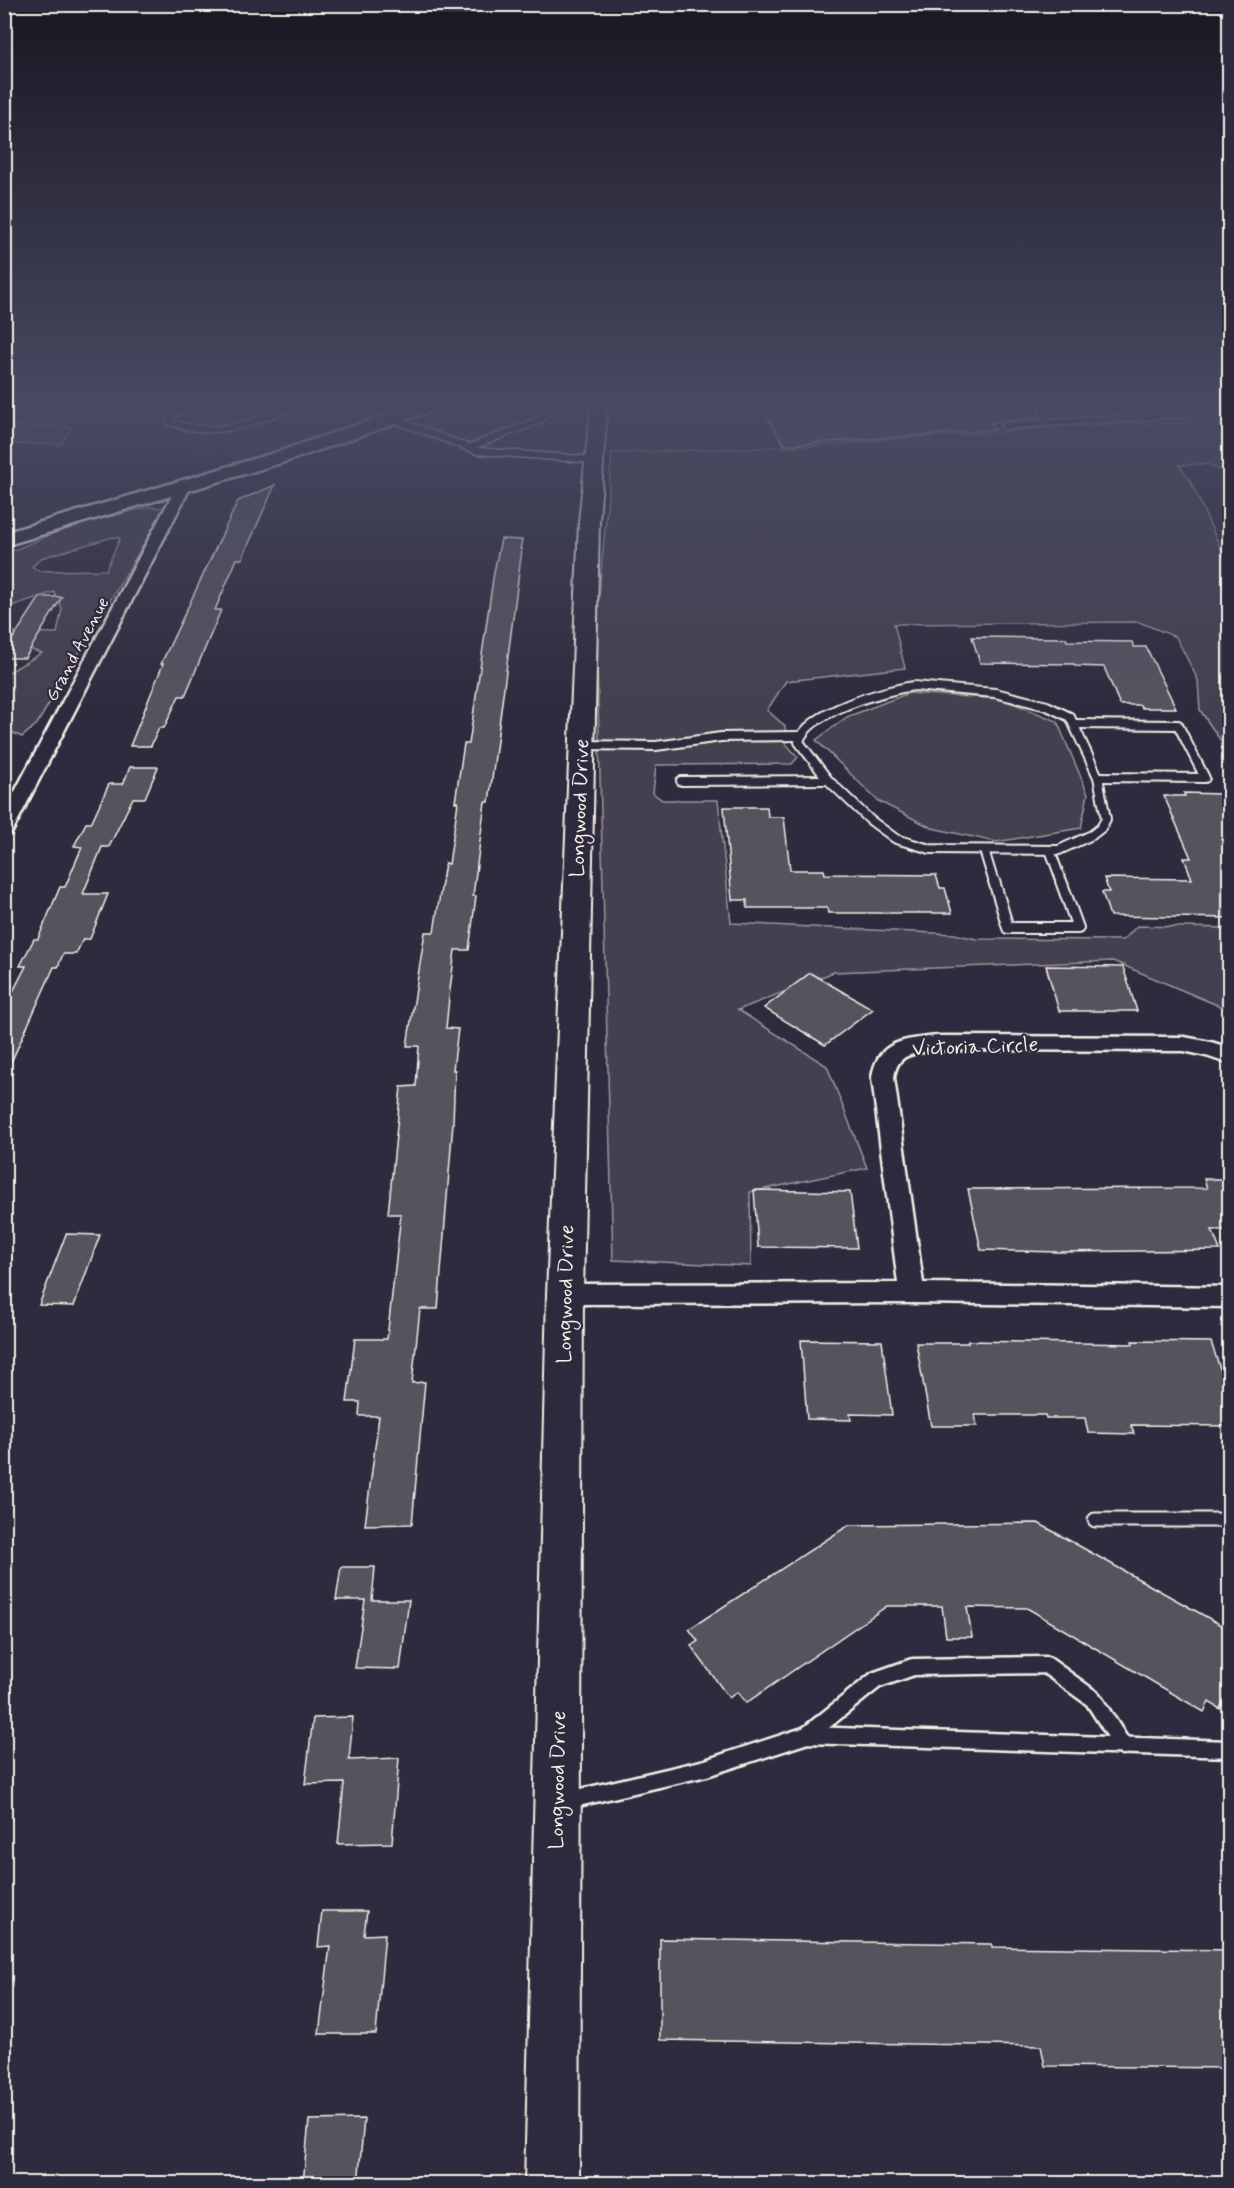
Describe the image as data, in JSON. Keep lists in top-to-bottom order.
{
  "streets": {
    "main road": ["Longwood Drive"],
    "street": ["Grand Avenue", "Victoria Circle"]
  }
}
